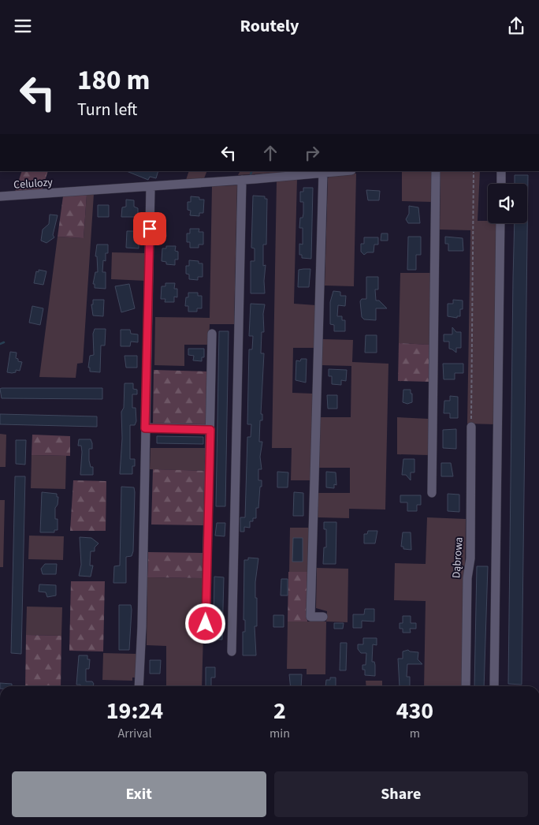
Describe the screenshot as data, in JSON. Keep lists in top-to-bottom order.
{
  "streets": {
    "street": ["Celulozy", "Dąbrowa"]
  },
  "page": {
    "header": "Routely",
    "turn": ["180 m", "Turn left"],
    "eta": [
      "19:24",
      "Arrival",
      "2",
      "min",
      "430",
      "m"
    ],
    "buttons": ["Exit", "Share"]
  }
}
